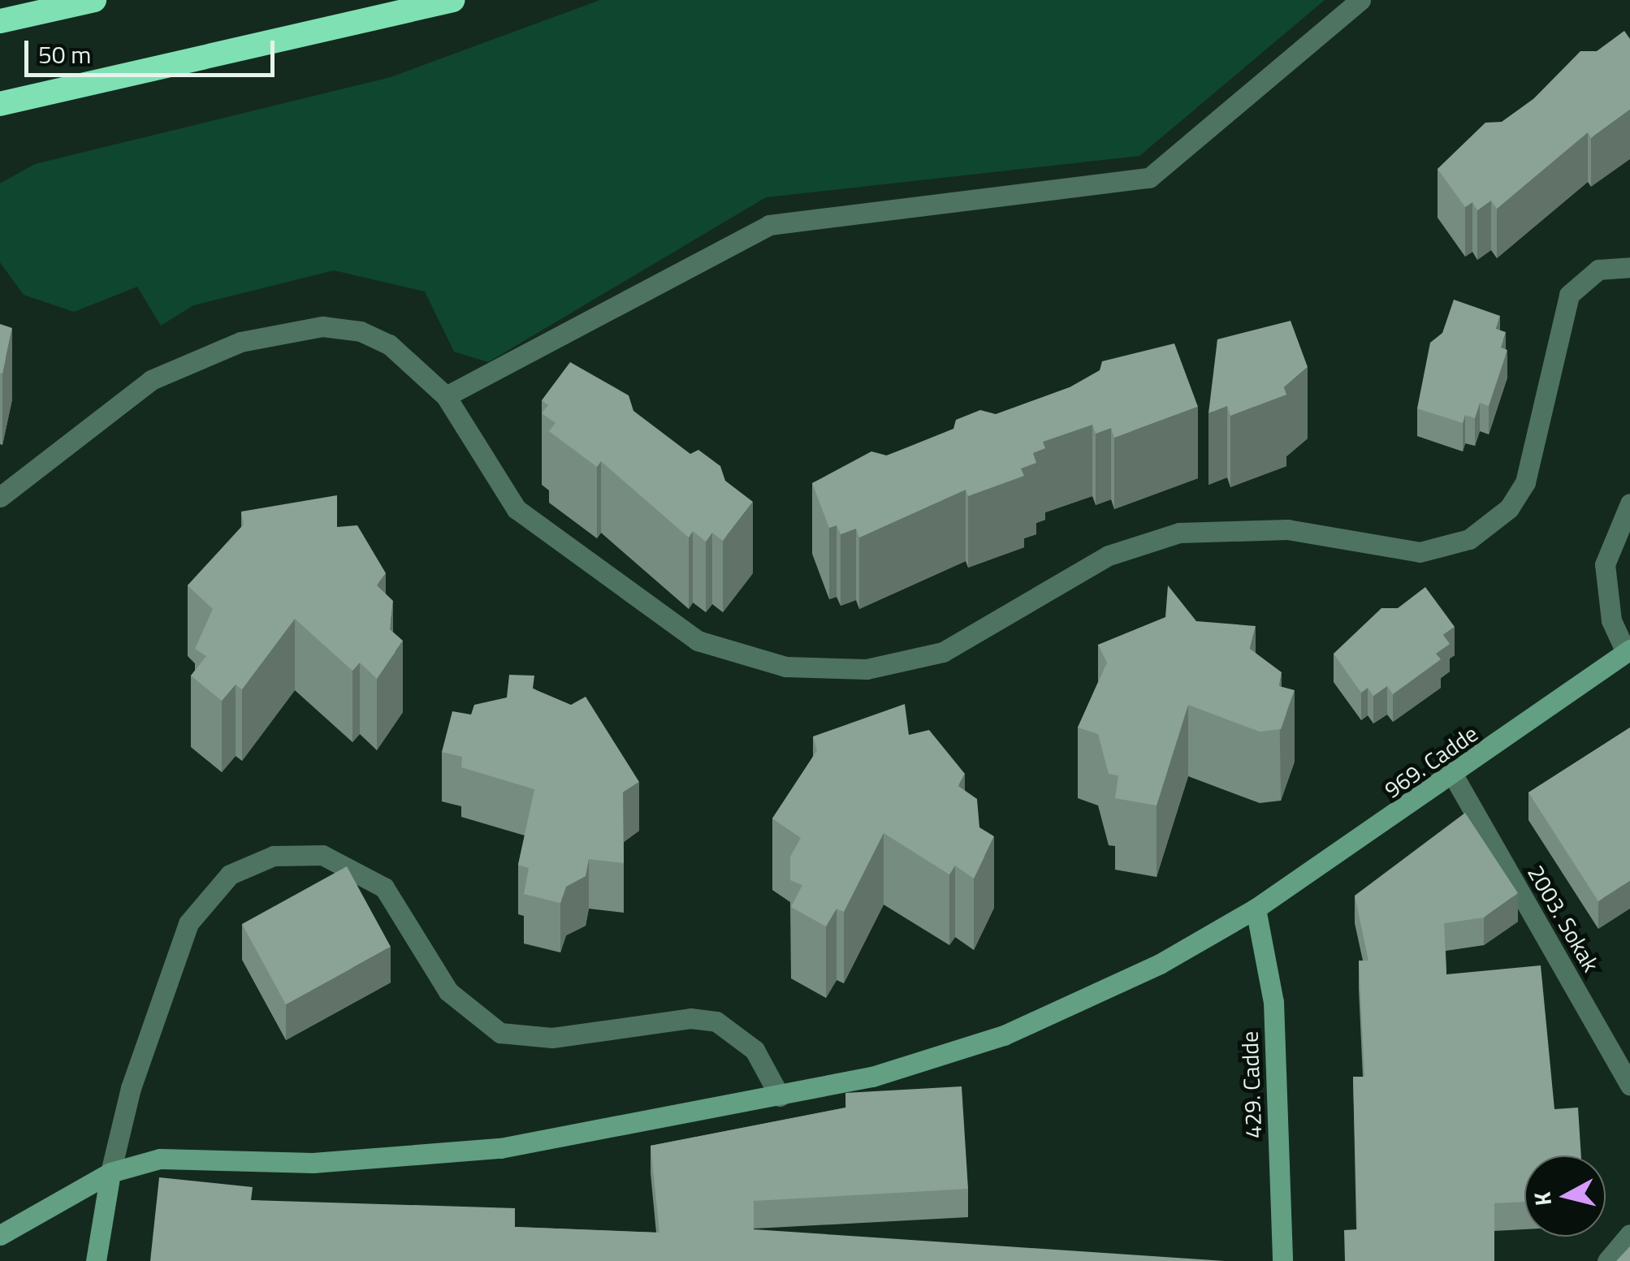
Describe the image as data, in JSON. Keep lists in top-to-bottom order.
{
  "streets": {
    "street": ["969. Cadde", "2003. Sokak", "429. Cadde"]
  },
  "crossings": [
    ["969. Cadde", "2003. Sokak"],
    ["969. Cadde", "429. Cadde"]
  ],
  "scale_bar": "50 m",
  "north": "left"
}
